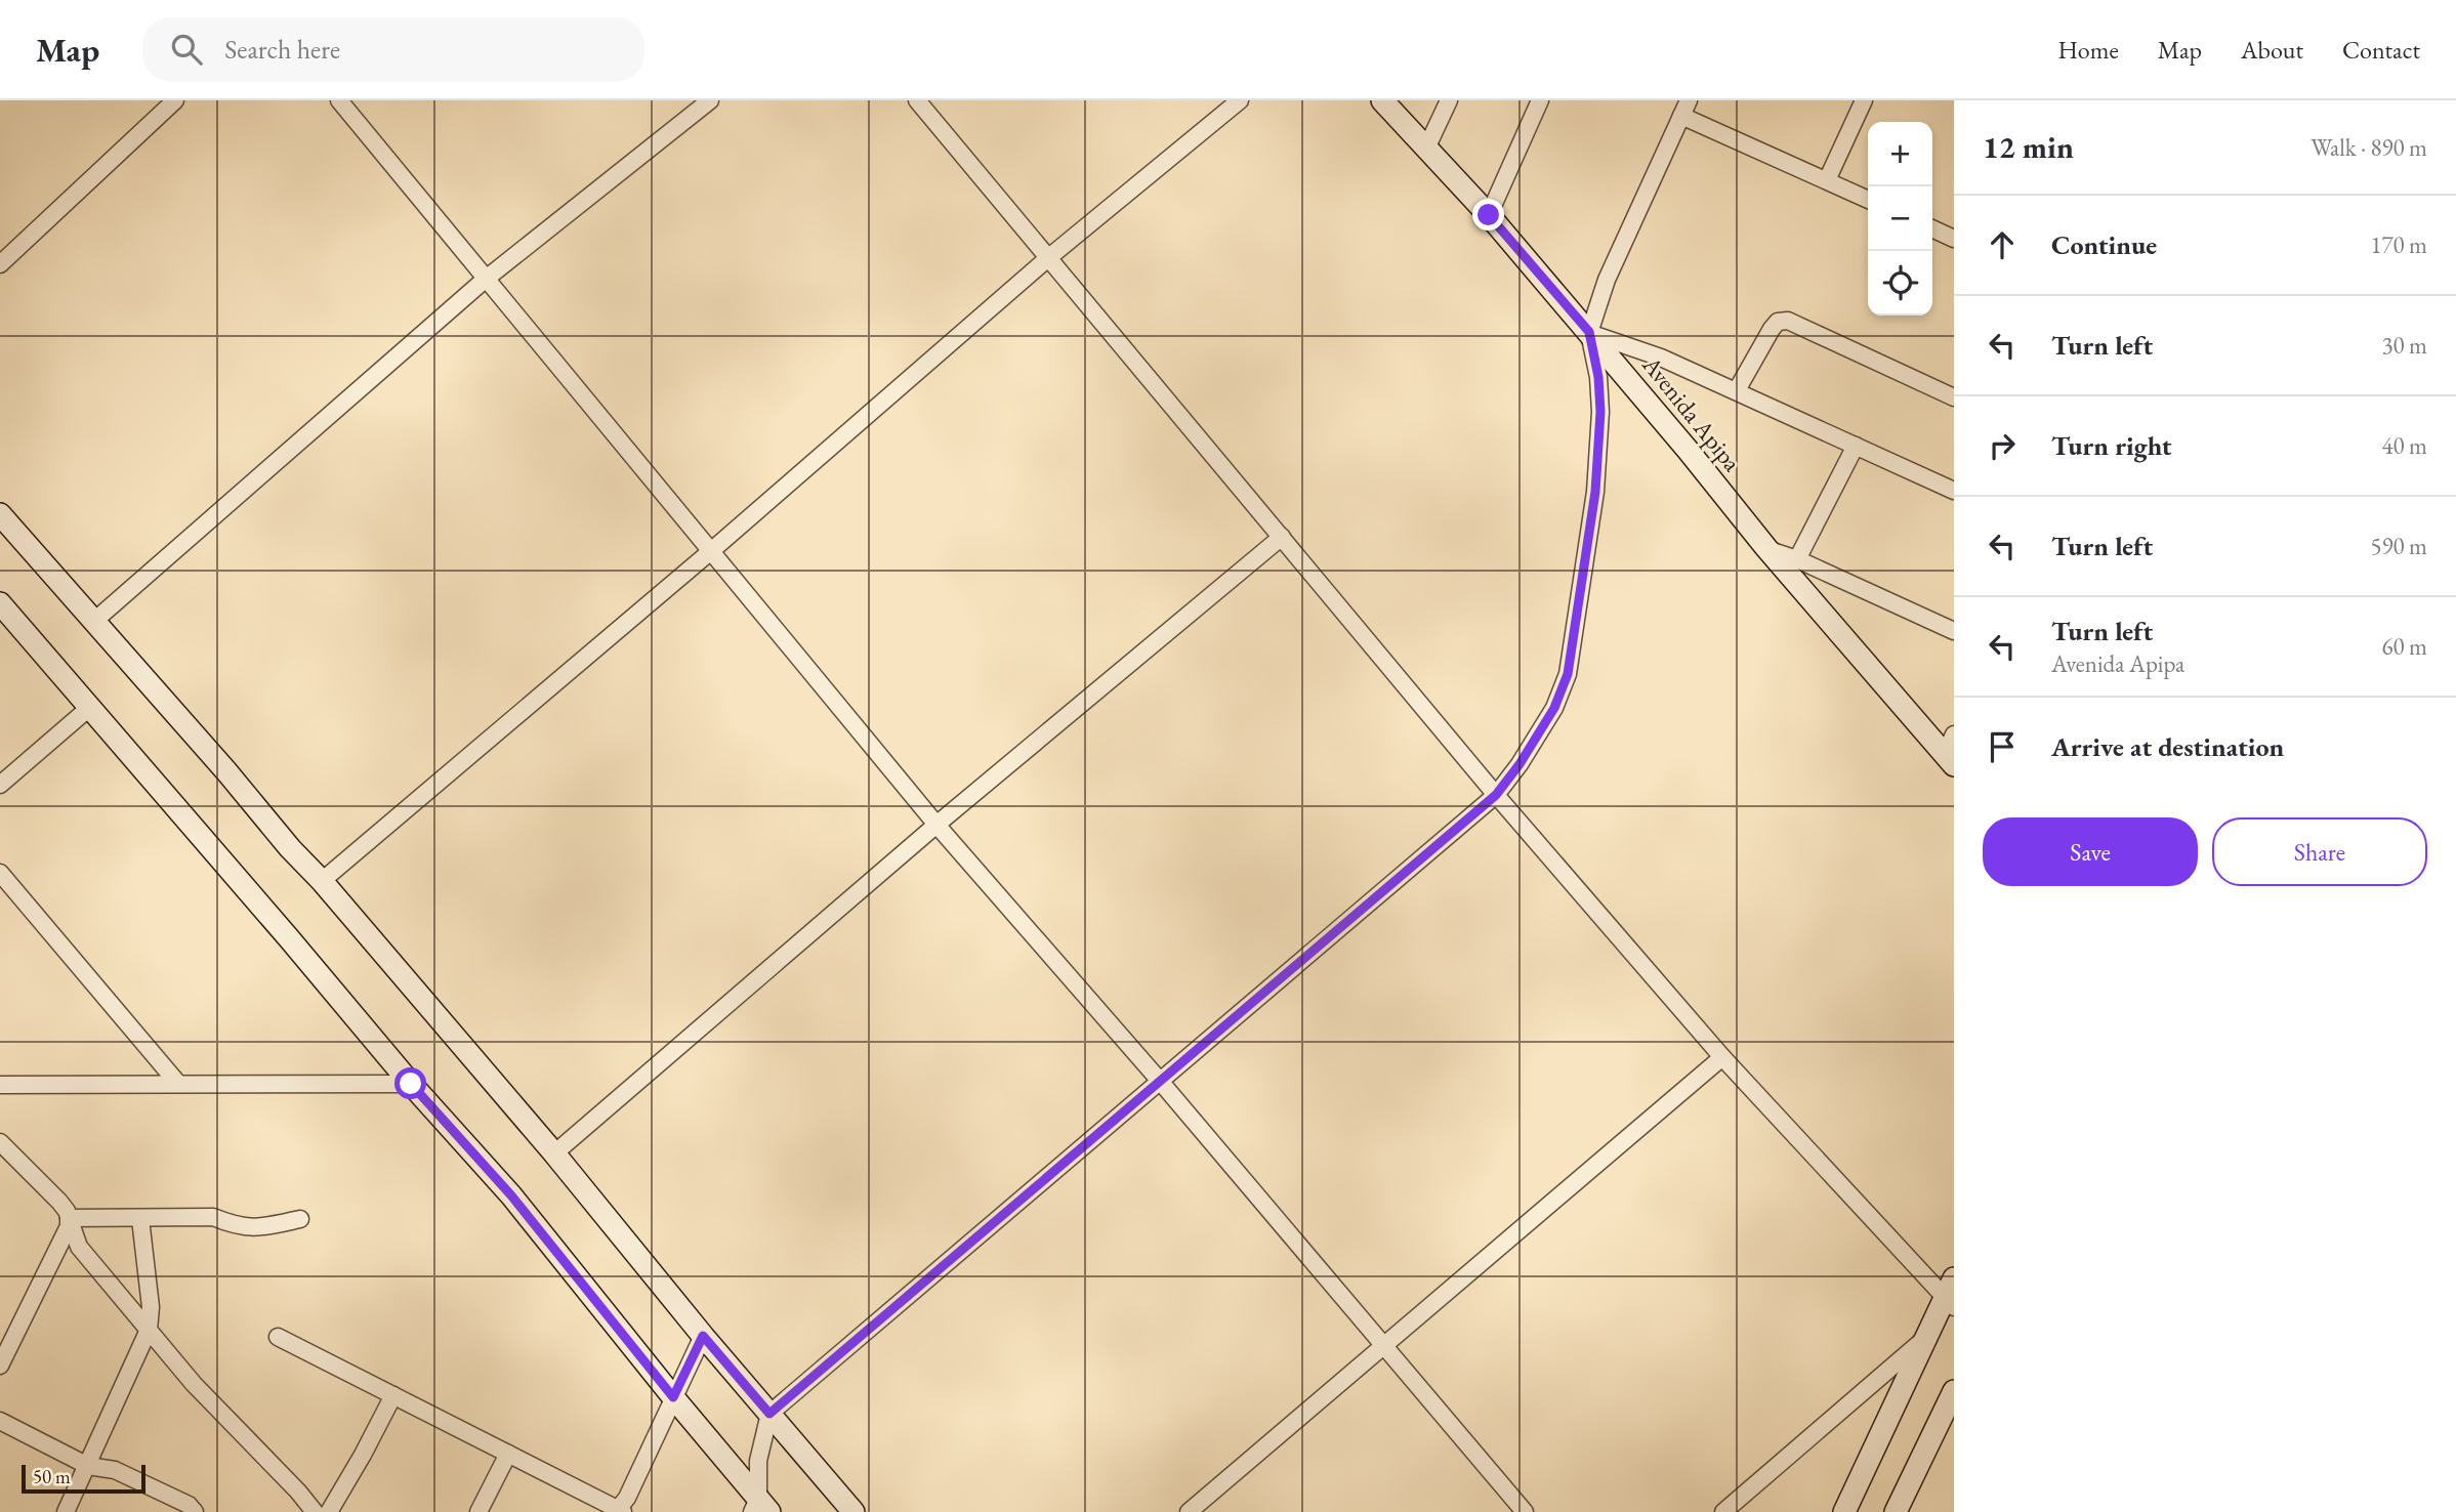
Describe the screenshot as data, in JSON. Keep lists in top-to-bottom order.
{
  "streets": {
    "street": ["Avenida Apipa"]
  },
  "scale_bar": "50 m",
  "page": {
    "header": "Map",
    "search": "Search here",
    "nav": [
      "Home",
      "Map",
      "About",
      "Contact"
    ],
    "heading": ["12 min", "Walk · 890 m"],
    "map_buttons": ["+", "−"],
    "list": [
      ["Continue", "170 m"],
      ["Turn left", "30 m"],
      ["Turn right", "40 m"],
      ["Turn left", "590 m"],
      ["Turn left", "Avenida Apipa", "60 m"],
      "Arrive at destination"
    ],
    "buttons": ["Save", "Share"],
    "scale": "50 m"
  }
}
